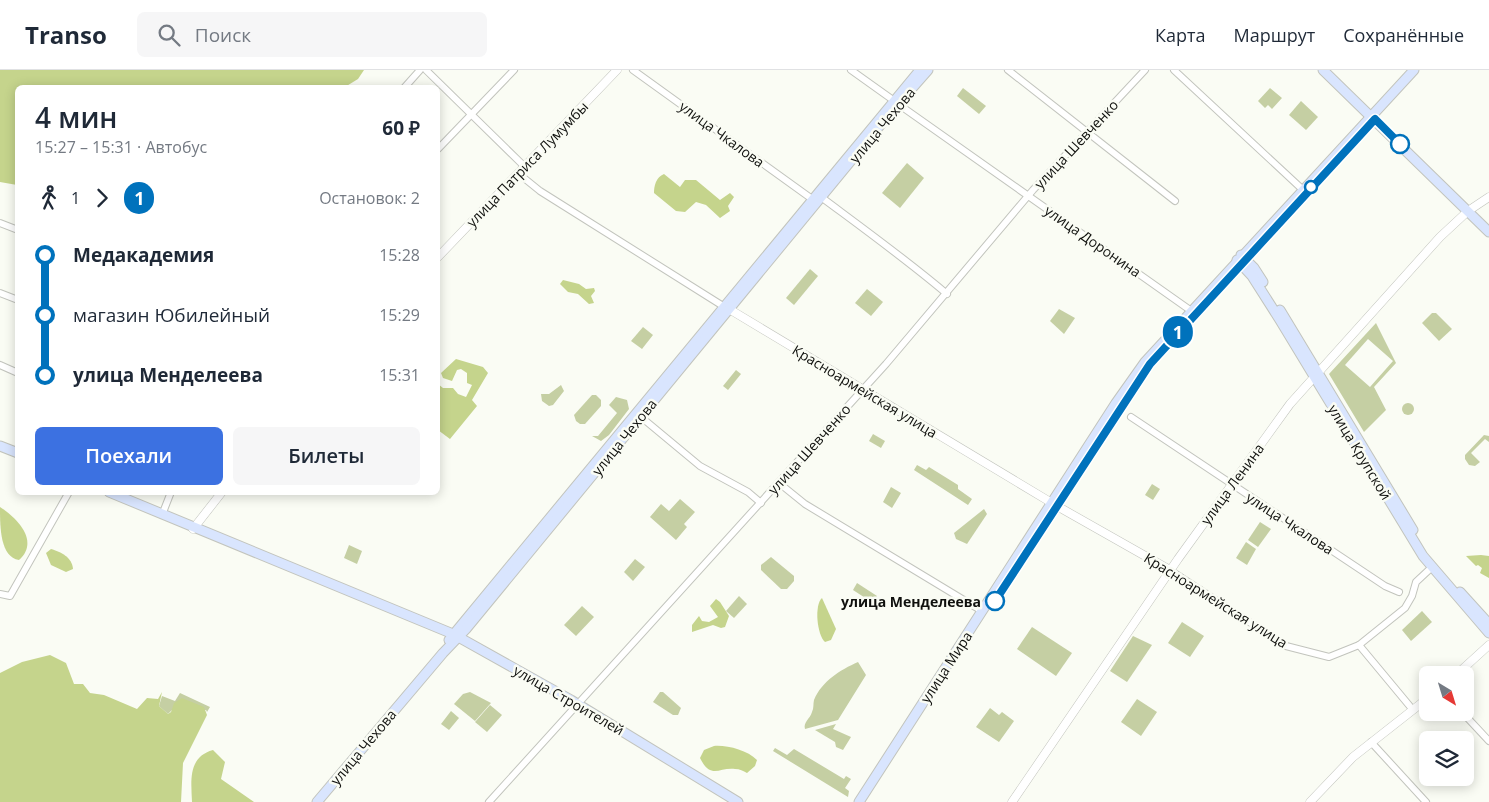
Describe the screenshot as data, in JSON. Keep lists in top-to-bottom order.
{
  "streets": {
    "main road": [
      "улица Чехова",
      "улица Крупской",
      "улица Мира",
      "улица Строителей"
    ],
    "street": [
      "улица Чкалова",
      "улица Шевченко",
      "улица Патриса Лумумбы",
      "улица Доронина",
      "Красноармейская улица",
      "улица Ленина"
    ]
  },
  "crossings": [
    ["улица Чехова", "улица Чкалова"],
    ["улица Чехова", "улица Доронина"],
    ["улица Чехова", "Красноармейская улица"],
    ["улица Чехова", "улица Строителей"],
    ["улица Чкалова", "улица Ленина"],
    ["улица Шевченко", "улица Доронина"],
    ["улица Шевченко", "Красноармейская улица"],
    ["улица Шевченко", "улица Строителей"],
    ["улица Патриса Лумумбы", "Красноармейская улица"],
    ["улица Доронина", "улица Мира"],
    ["Красноармейская улица", "улица Крупской"],
    ["Красноармейская улица", "улица Ленина"],
    ["Красноармейская улица", "улица Мира"],
    ["улица Крупской", "улица Ленина"],
    ["улица Крупской", "улица Мира"]
  ],
  "places": ["улица Менделеева"],
  "lines": ["bus line 1"],
  "north": "bottom right",
  "page": {
    "header": "Transo",
    "search": "Поиск",
    "nav": ["Карта", "Маршрут", "Сохранённые"],
    "on_map": "1",
    "heading": ["4 мин", "15:27 – 15:31 · Автобус", "60 ₽"],
    "legs": ["1", "1", "Остановок: 2"],
    "list": [
      {
        "name": "Медакадемия",
        "value": "15:28"
      },
      {
        "name": "магазин Юбилейный",
        "value": "15:29"
      },
      {
        "name": "улица Менделеева",
        "value": "15:31"
      }
    ],
    "buttons": ["Поехали", "Билеты"]
  }
}
